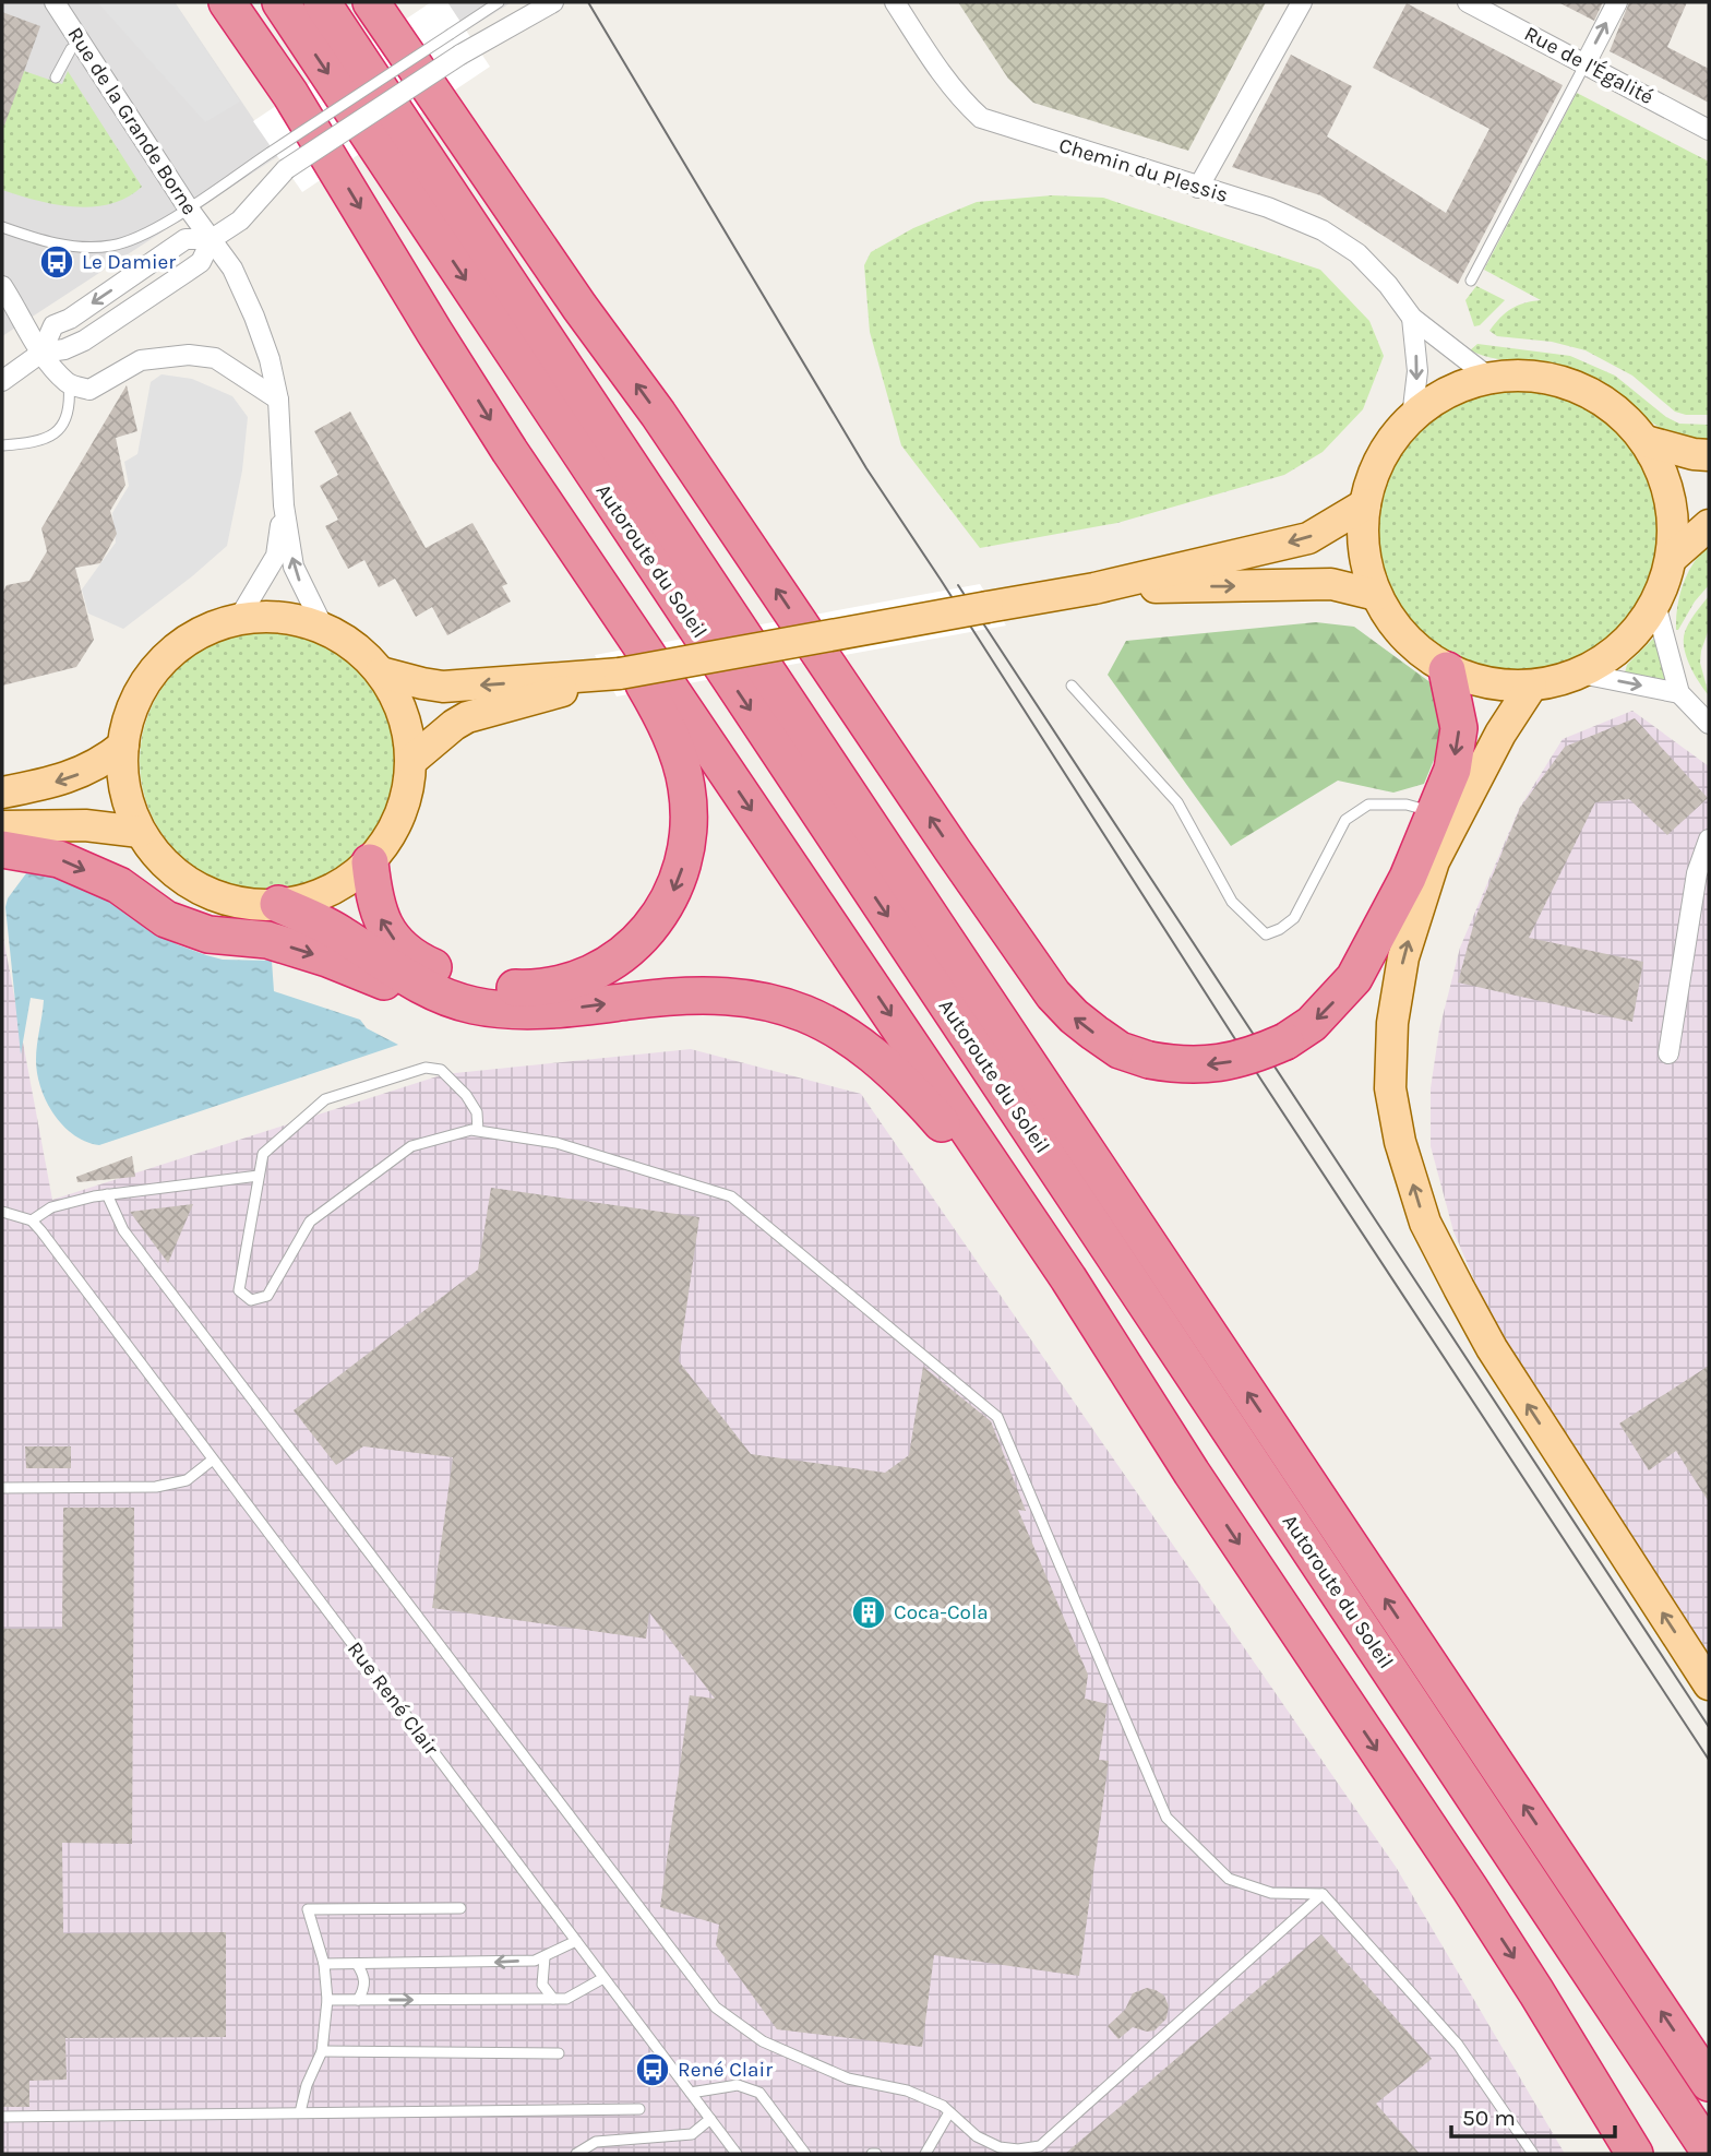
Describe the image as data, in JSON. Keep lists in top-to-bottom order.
{
  "streets": {
    "highway": ["Autoroute du Soleil"],
    "street": ["Rue de l'Égalité", "Rue de la Grande Borne", "Chemin du Plessis"],
    "lane": ["Rue René Clair"]
  },
  "places": {
    "bus stop": ["Le Damier", "René Clair"],
    "building": ["Coca-Cola"]
  },
  "scale_bar": "50 m"
}
